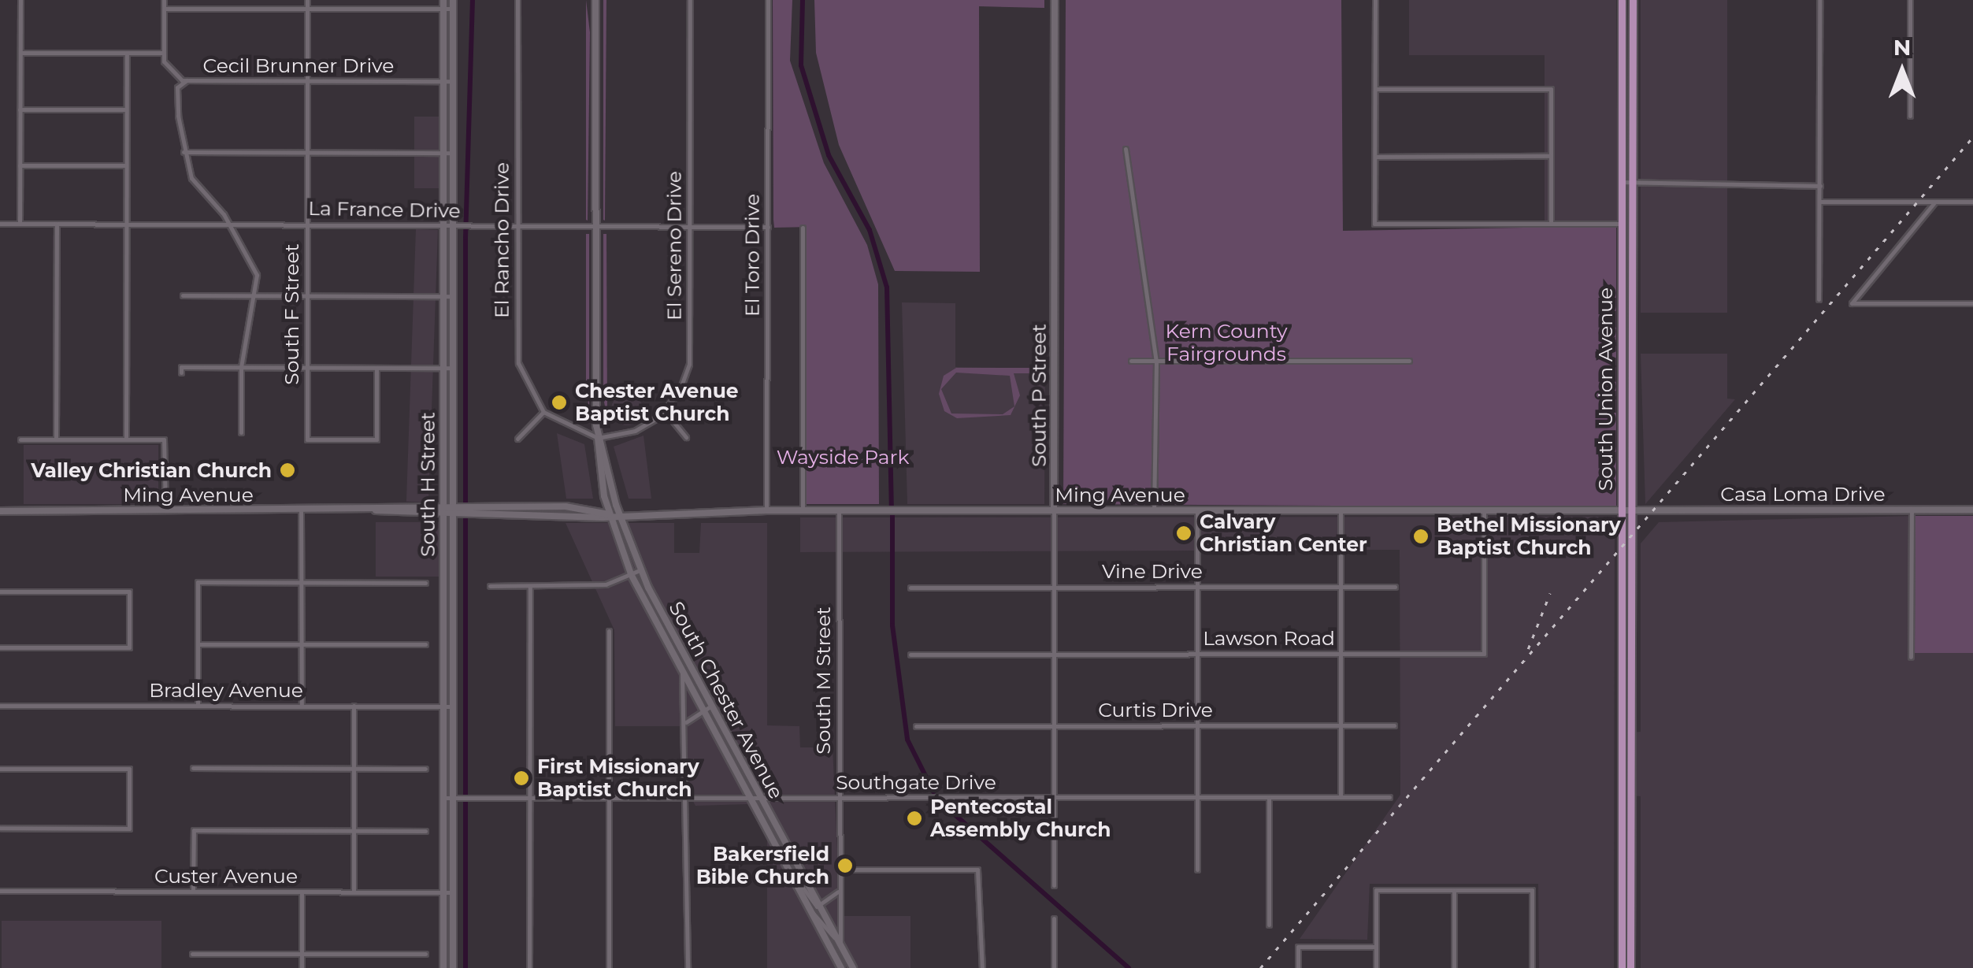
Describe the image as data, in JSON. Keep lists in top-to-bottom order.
{
  "streets": {
    "main road": [
      "South Union Avenue",
      "South P Street",
      "South H Street",
      "Casa Loma Drive",
      "Ming Avenue",
      "South Chester Avenue"
    ],
    "street": [
      "Cecil Brunner Drive",
      "La France Drive",
      "El Rancho Drive",
      "El Sereno Drive",
      "El Toro Drive",
      "South F Street",
      "Vine Drive",
      "Lawson Road",
      "South M Street",
      "Bradley Avenue",
      "Curtis Drive",
      "Southgate Drive",
      "Custer Avenue"
    ]
  },
  "crossings": [
    ["Cecil Brunner Drive", "South F Street"],
    ["Cecil Brunner Drive", "South H Street"],
    ["La France Drive", "El Rancho Drive"],
    ["La France Drive", "El Sereno Drive"],
    ["La France Drive", "El Toro Drive"],
    ["La France Drive", "South F Street"],
    ["La France Drive", "South H Street"],
    ["La France Drive", "South Chester Avenue"],
    ["El Toro Drive", "Ming Avenue"],
    ["South Union Avenue", "Casa Loma Drive"],
    ["South Union Avenue", "Ming Avenue"],
    ["South P Street", "Ming Avenue"],
    ["South P Street", "Vine Drive"],
    ["South P Street", "Lawson Road"],
    ["South P Street", "Curtis Drive"],
    ["South P Street", "Southgate Drive"],
    ["South H Street", "Ming Avenue"],
    ["South H Street", "Bradley Avenue"],
    ["South H Street", "Southgate Drive"],
    ["South H Street", "Custer Avenue"],
    ["Casa Loma Drive", "Ming Avenue"],
    ["Ming Avenue", "Lawson Road"],
    ["Ming Avenue", "South M Street"],
    ["Ming Avenue", "South Chester Avenue"],
    ["South M Street", "South Chester Avenue"],
    ["South M Street", "Southgate Drive"],
    ["South Chester Avenue", "Southgate Drive"]
  ],
  "parks": ["Kern County Fairgrounds", "Wayside Park"],
  "places": [
    "Chester Avenue Baptist Church",
    "Valley Christian Church",
    "Calvary Christian Center",
    "Bethel Missionary Baptist Church",
    "First Missionary Baptist Church",
    "Pentecostal Assembly Church",
    "Bakersfield Bible Church"
  ],
  "north": "top"
}
